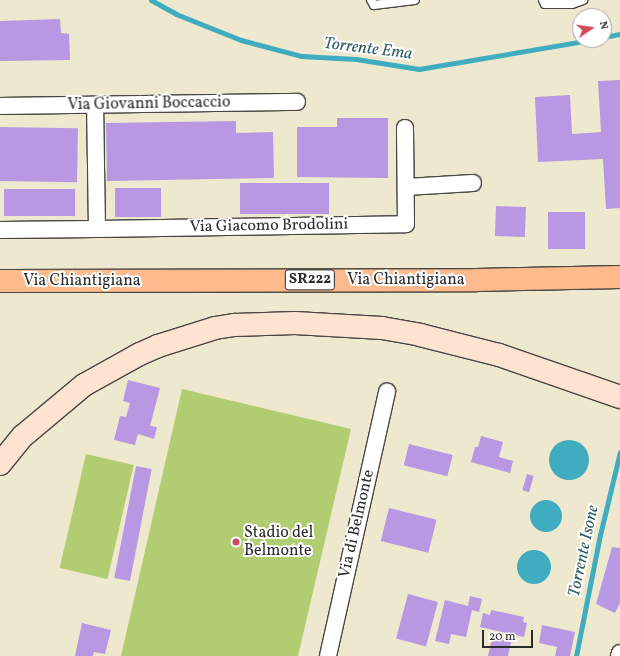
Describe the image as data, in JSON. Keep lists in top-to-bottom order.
{
  "streets": {
    "main road": ["SR222", "Via Chiantigiana"],
    "street": ["Via Giovanni Boccaccio", "Via Giacomo Brodolini", "Via di Belmonte"]
  },
  "water": ["Torrente Ema", "Torrente Isone"],
  "places": ["Stadio del Belmonte"],
  "scale_bar": "20 m",
  "north": "right"
}
